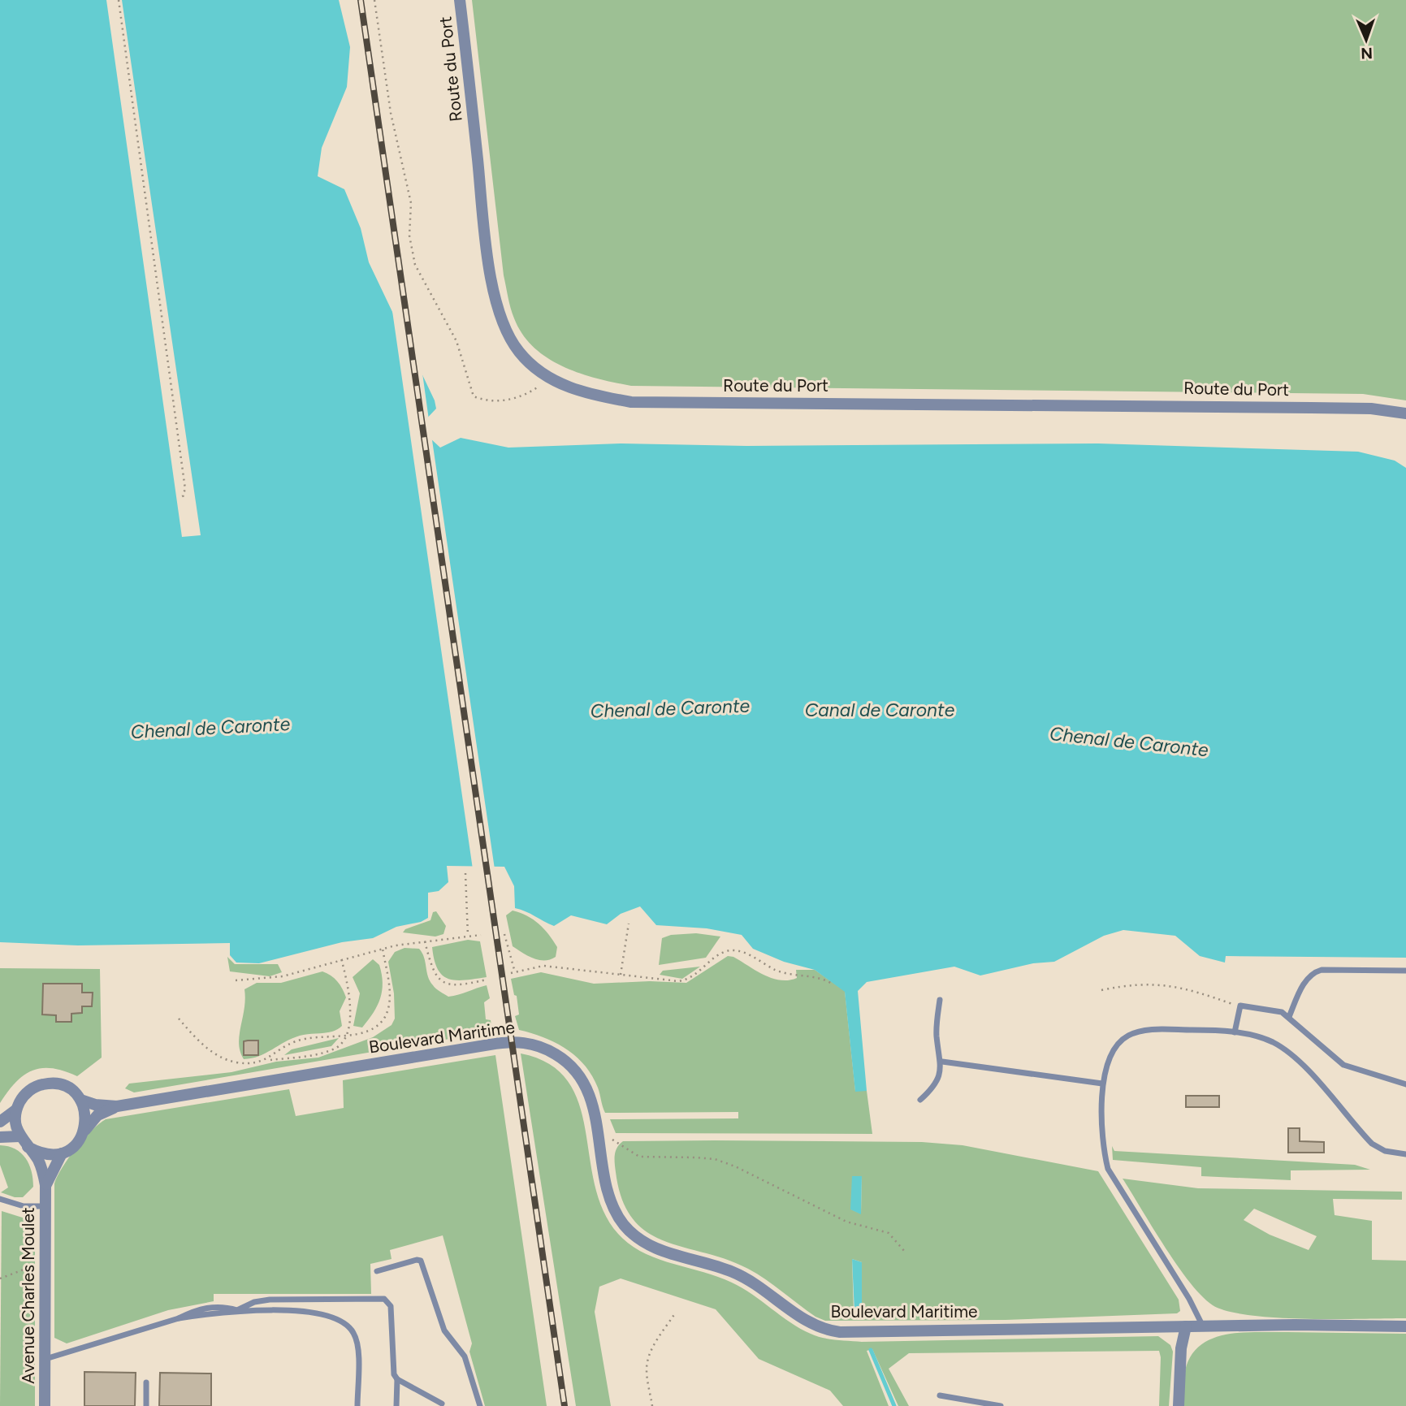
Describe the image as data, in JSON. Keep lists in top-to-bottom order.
{
  "streets": {
    "street": ["Route du Port", "Boulevard Maritime", "Avenue Charles Moulet"]
  },
  "crossings": [
    ["Boulevard Maritime", "Avenue Charles Moulet"]
  ],
  "water": ["Chenal de Caronte", "Canal de Caronte"],
  "north": "bottom"
}
